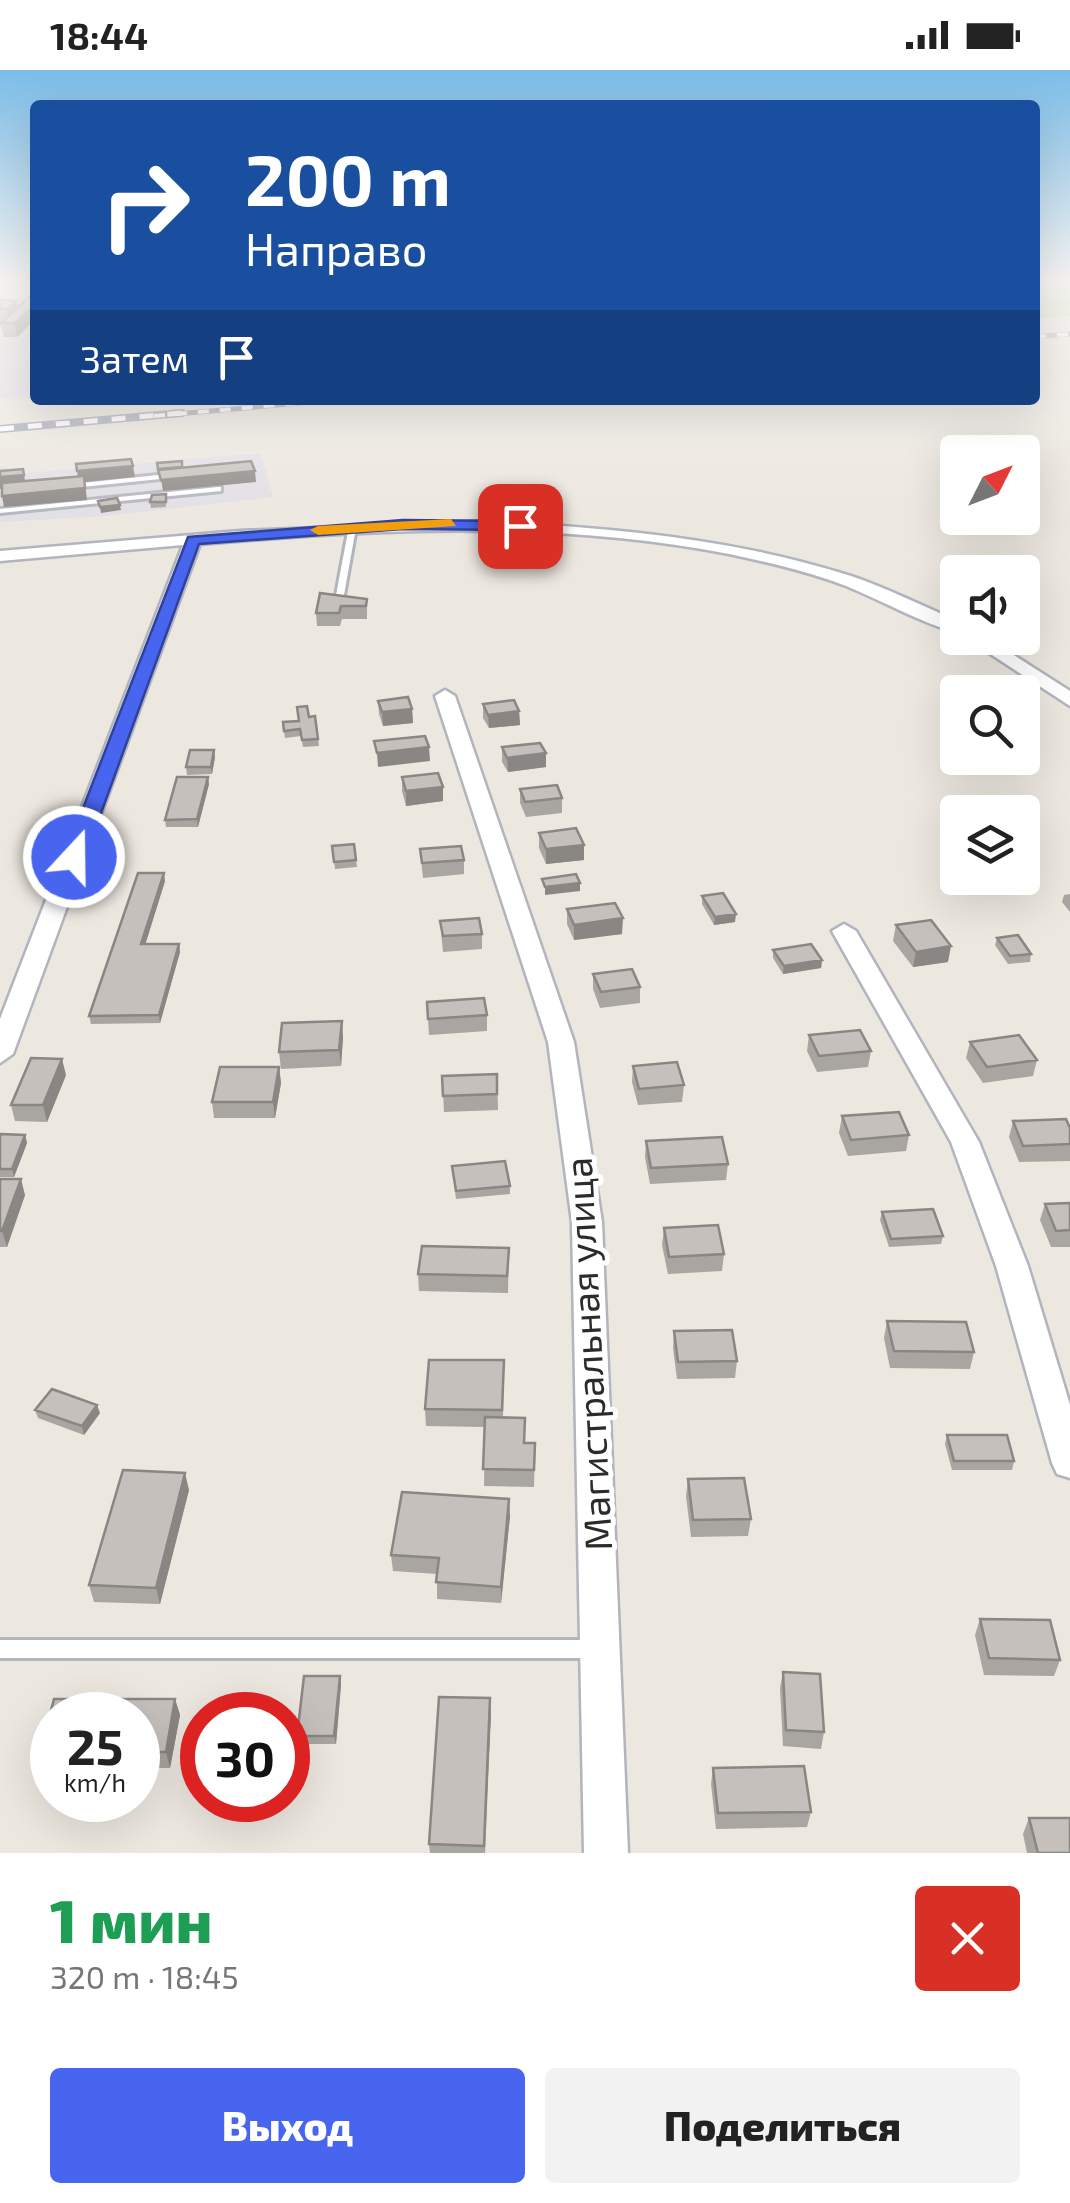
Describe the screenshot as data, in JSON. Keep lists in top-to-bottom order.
{
  "streets": {
    "street": ["Магистральная улица"]
  },
  "north": "top right",
  "page": {
    "status": "18:44",
    "turn": ["200 m", "Направо"],
    "then": "Затем",
    "speed": "25 km/h",
    "limit": "30",
    "heading": ["1 мин", "320 m · 18:45"],
    "buttons": ["Выход", "Поделиться"]
  }
}
